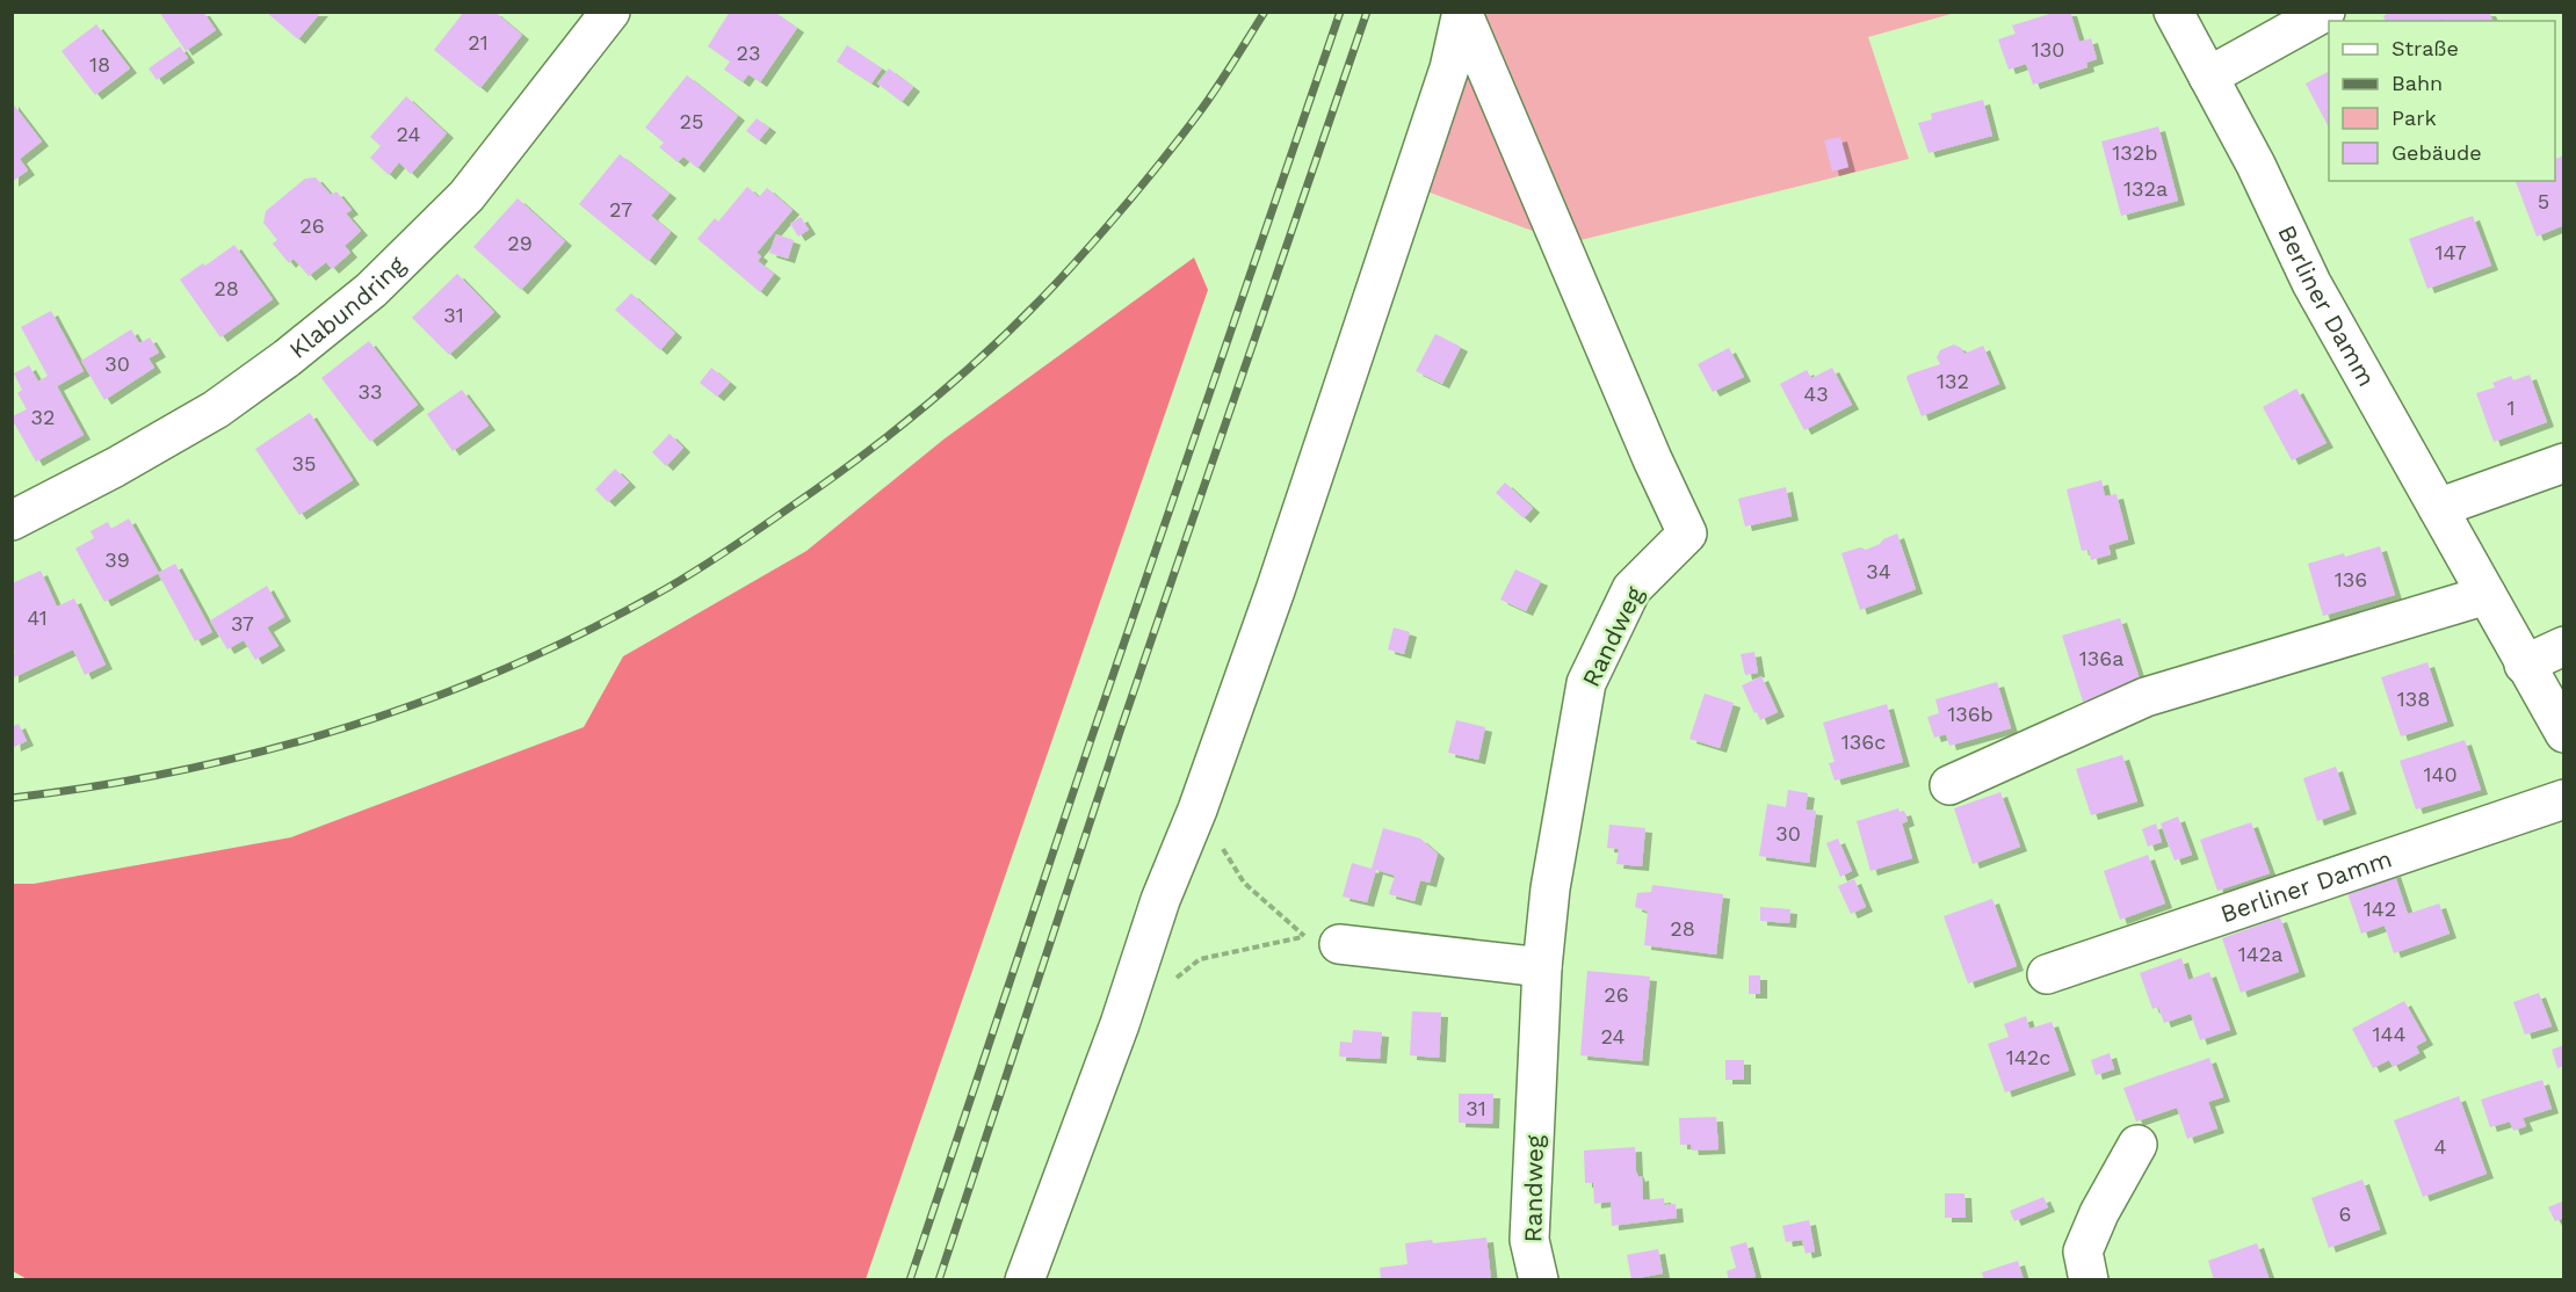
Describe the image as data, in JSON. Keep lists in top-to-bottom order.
{
  "streets": {
    "street": ["Berliner Damm", "Klabundring", "Randweg"]
  },
  "house_numbers": [
    "21",
    "130",
    "23",
    "18",
    "25",
    "24",
    "132b",
    "132a",
    "5",
    "27",
    "26",
    "29",
    "147",
    "28",
    "31",
    "30",
    "132",
    "33",
    "43",
    "1",
    "32",
    "35",
    "39",
    "34",
    "136",
    "41",
    "37",
    "136a",
    "138",
    "136b",
    "136c",
    "140",
    "30",
    "142",
    "28",
    "142a",
    "26",
    "144",
    "24",
    "142c",
    "31",
    "4",
    "6"
  ],
  "legend": [
    "Straße",
    "Bahn",
    "Park",
    "Gebäude"
  ]
}
